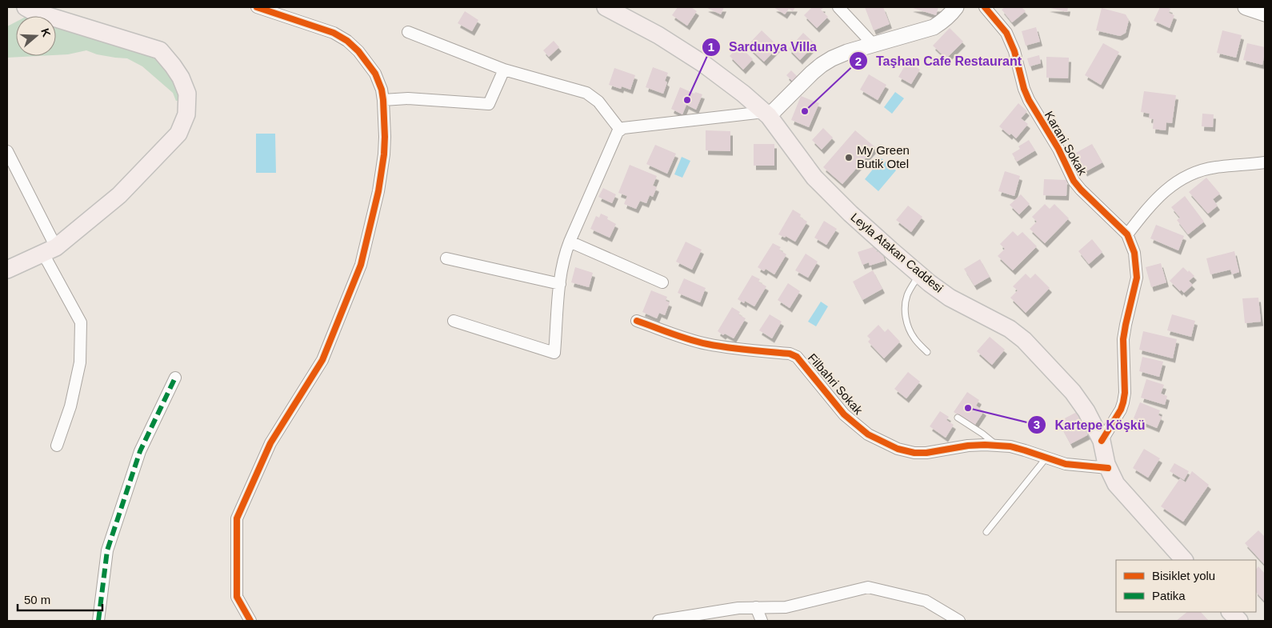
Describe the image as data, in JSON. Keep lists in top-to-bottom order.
{
  "streets": {
    "main road": ["Leyla Atakan Caddesi"],
    "street": ["Karani Sokak", "Filbahri Sokak"]
  },
  "crossings": [
    ["Karani Sokak", "Leyla Atakan Caddesi"],
    ["Leyla Atakan Caddesi", "Filbahri Sokak"]
  ],
  "places": [
    "Sardunya Villa",
    "Taşhan Cafe Restaurant",
    "My Green Butik Otel",
    "Kartepe Köşkü"
  ],
  "legend": ["Bisiklet yolu", "Patika"],
  "scale_bar": "50 m",
  "north": "right"
}
